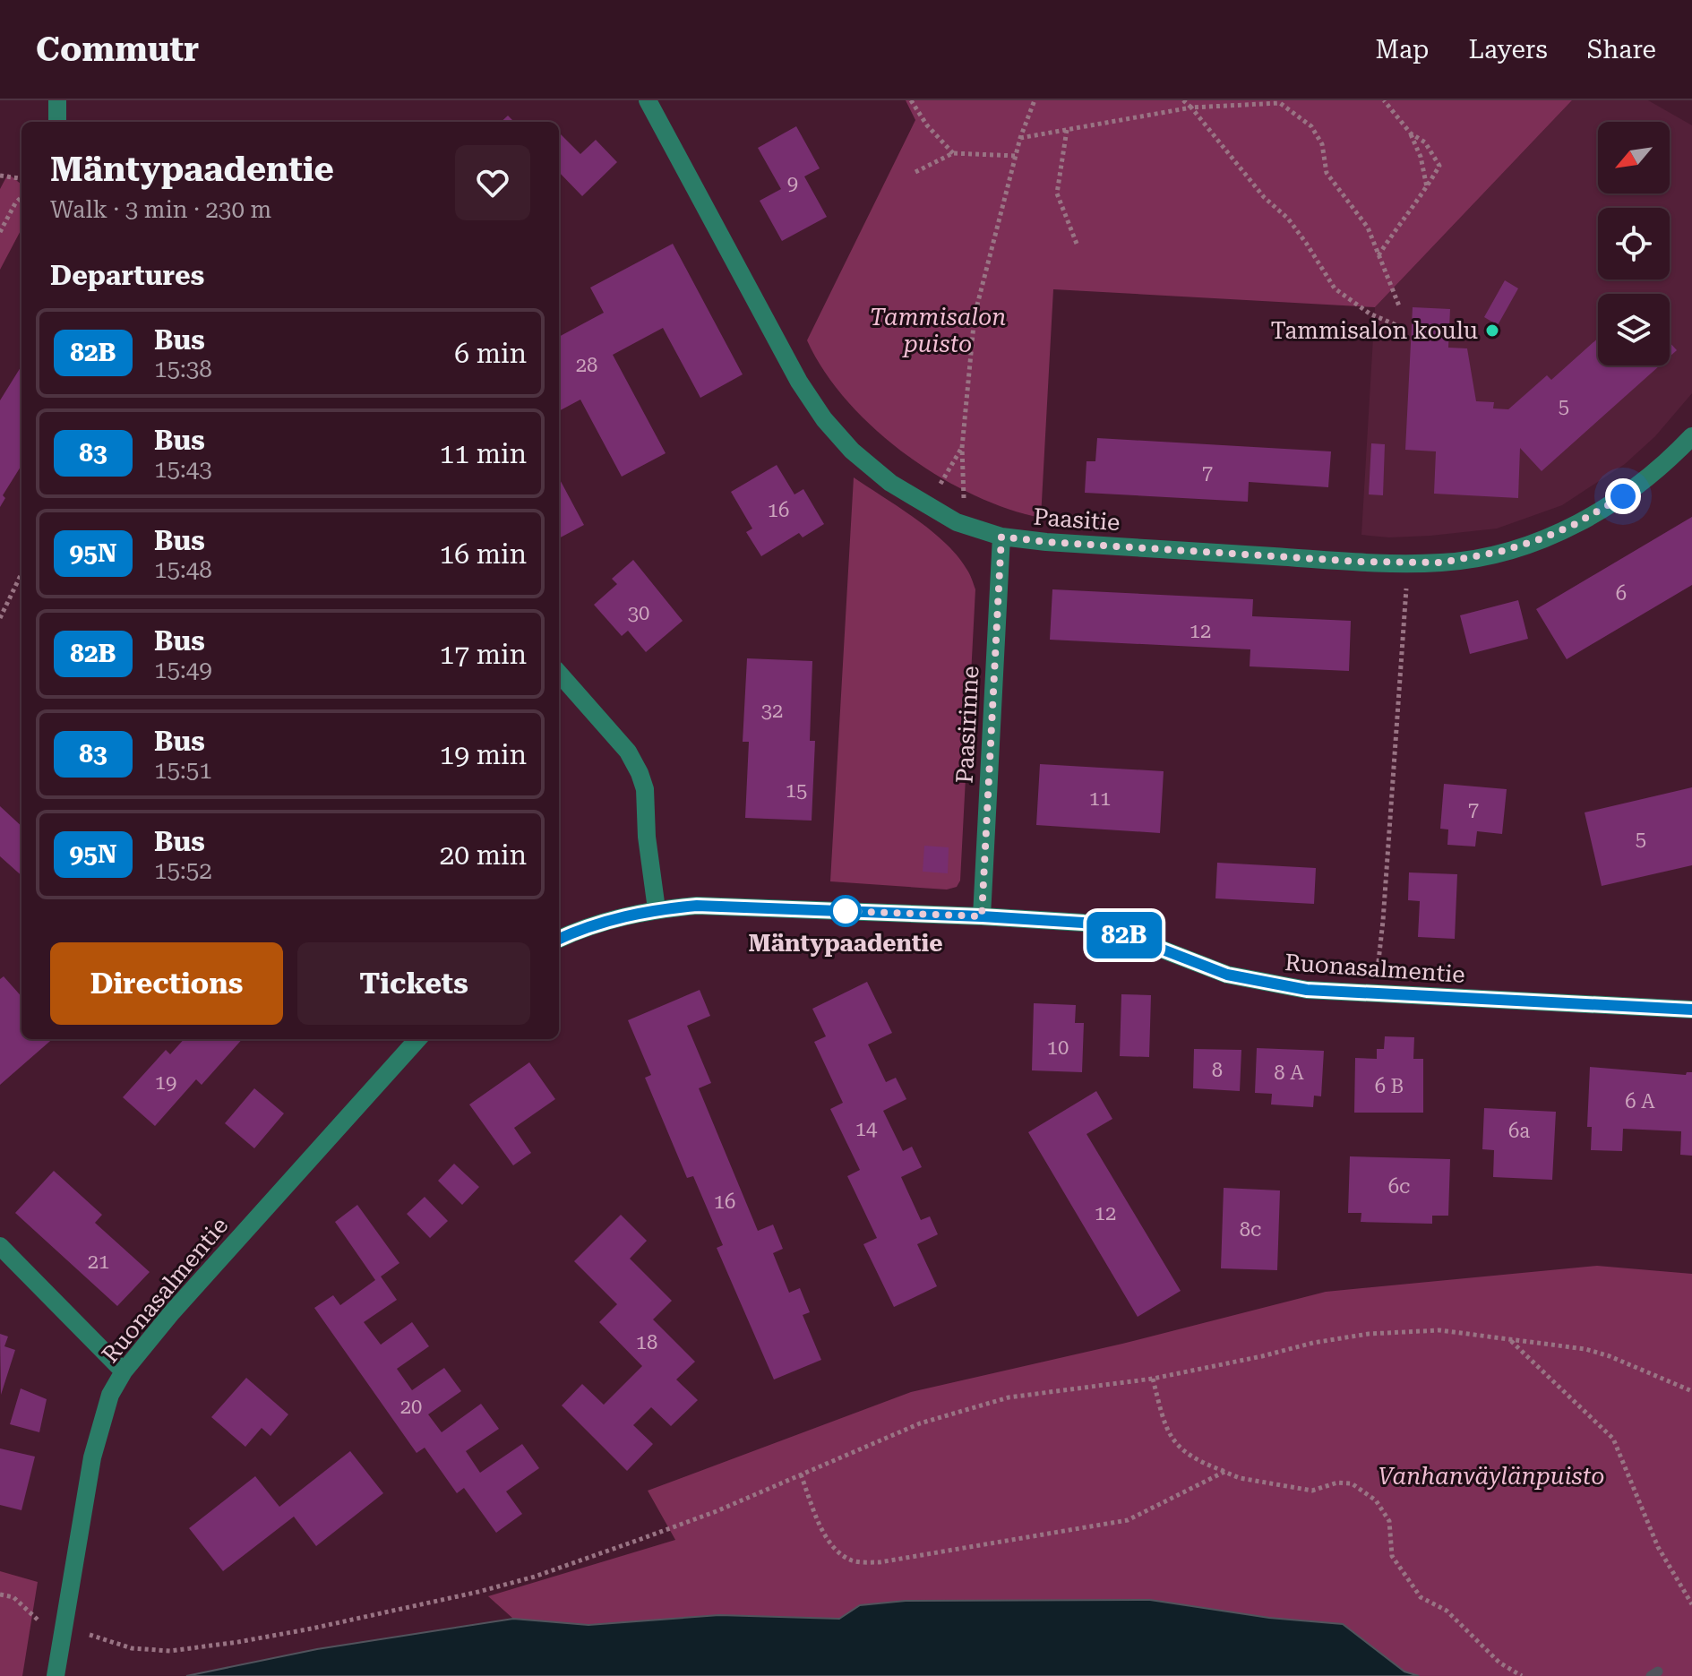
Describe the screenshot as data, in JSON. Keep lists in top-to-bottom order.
{
  "streets": {
    "street": ["Paasitie", "Paasirinne", "Ruonasalmentie"]
  },
  "crossings": [
    ["Paasitie", "Paasirinne"],
    ["Paasirinne", "Ruonasalmentie"]
  ],
  "parks": ["Tammisalon puisto", "Vanhanväylänpuisto"],
  "places": ["Tammisalon koulu", "Mäntypaadentie"],
  "lines": ["bus line 82B"],
  "house_numbers": [
    "9",
    "28",
    "5",
    "7",
    "16",
    "6",
    "30",
    "12",
    "32",
    "15",
    "11",
    "7",
    "5",
    "10",
    "8",
    "8 A",
    "19",
    "6 B",
    "6 A",
    "14",
    "6a",
    "6c",
    "16",
    "12",
    "8c",
    "21",
    "18",
    "20"
  ],
  "north": "bottom left",
  "page": {
    "header": "Commutr",
    "nav": ["Map", "Layers", "Share"],
    "on_map": "82B",
    "heading": [
      ["Mäntypaadentie", "Walk · 3 min · 230 m"],
      "Departures"
    ],
    "list": [
      {
        "mark": "82B",
        "name": "Bus",
        "note": "15:38",
        "value": "6 min"
      },
      {
        "mark": "83",
        "name": "Bus",
        "note": "15:43",
        "value": "11 min"
      },
      {
        "mark": "95N",
        "name": "Bus",
        "note": "15:48",
        "value": "16 min"
      },
      {
        "mark": "82B",
        "name": "Bus",
        "note": "15:49",
        "value": "17 min"
      },
      {
        "mark": "83",
        "name": "Bus",
        "note": "15:51",
        "value": "19 min"
      },
      {
        "mark": "95N",
        "name": "Bus",
        "note": "15:52",
        "value": "20 min"
      }
    ],
    "buttons": ["Directions", "Tickets"]
  }
}
